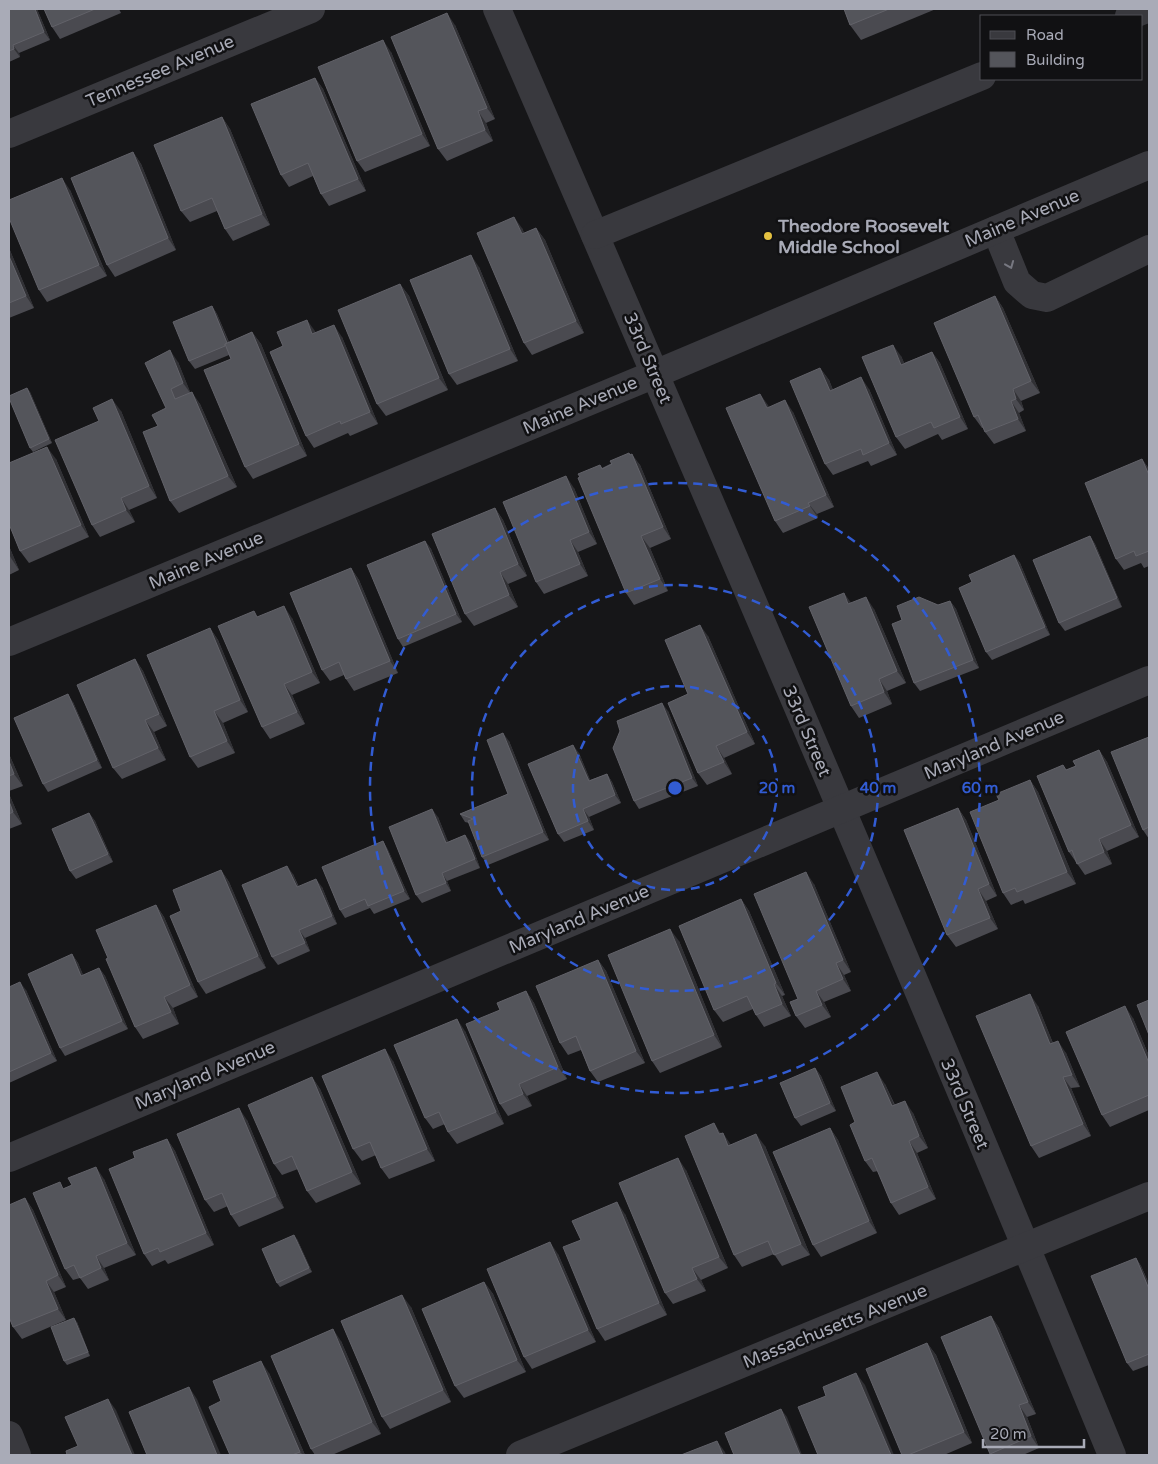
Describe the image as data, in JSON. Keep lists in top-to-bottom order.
{
  "streets": {
    "street": [
      "Tennessee Avenue",
      "Maine Avenue",
      "33rd Street",
      "Maryland Avenue",
      "Massachusetts Avenue"
    ]
  },
  "crossings": [
    ["Maine Avenue", "33rd Street"],
    ["33rd Street", "Maryland Avenue"],
    ["33rd Street", "Massachusetts Avenue"]
  ],
  "places": ["Theodore Roosevelt Middle School"],
  "legend": ["Road", "Building"],
  "scale_bar": "20 m",
  "rings": ["20 m", "40 m", "60 m"]
}
